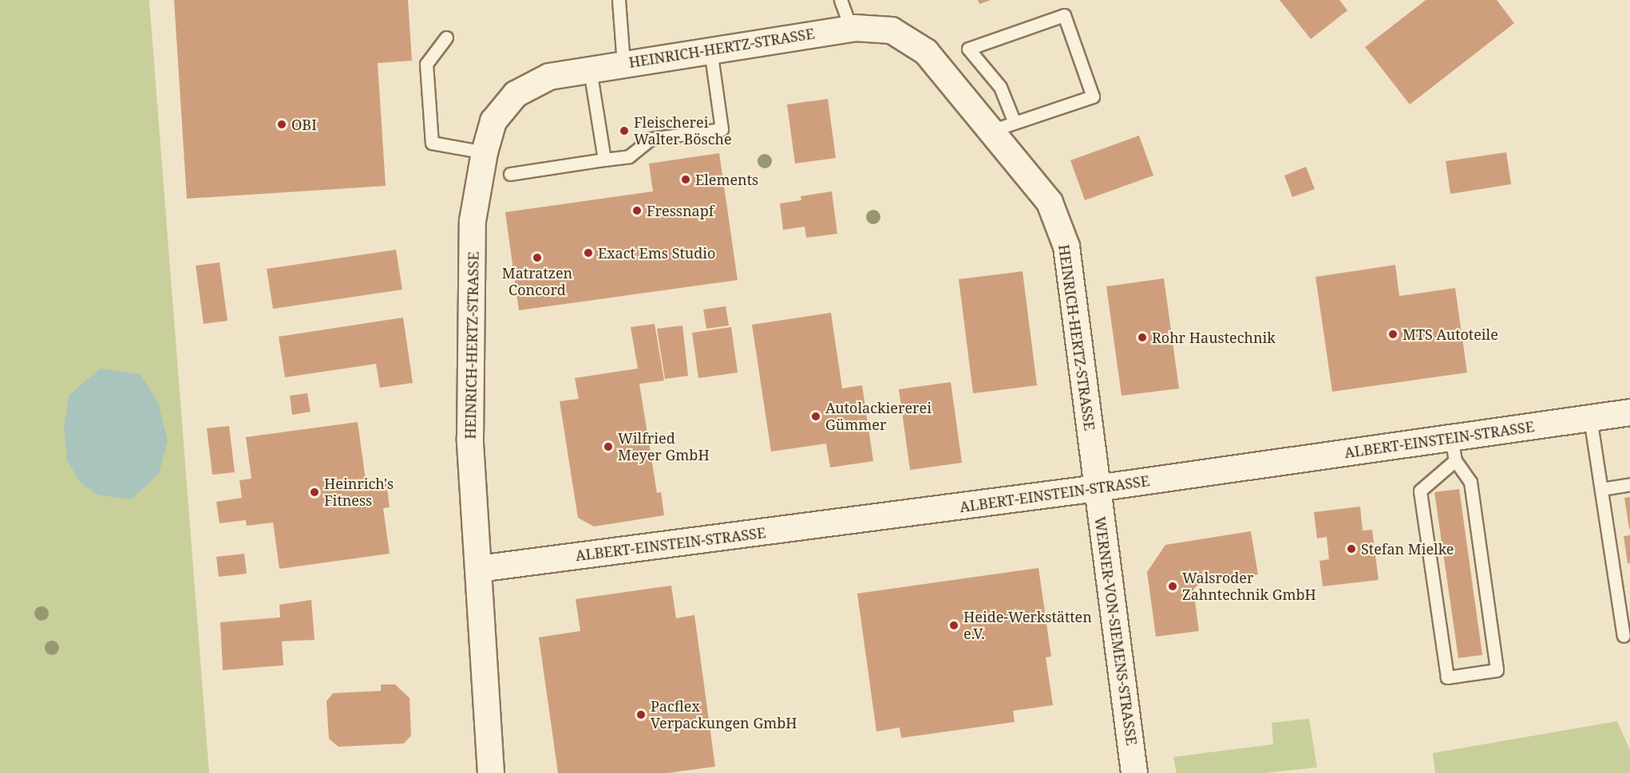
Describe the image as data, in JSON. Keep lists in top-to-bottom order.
{
  "streets": {
    "street": ["HEINRICH-HERTZ-STRASSE", "ALBERT-EINSTEIN-STRASSE", "WERNER-VON-SIEMENS-STRASSE"]
  },
  "crossings": [
    ["HEINRICH-HERTZ-STRASSE", "ALBERT-EINSTEIN-STRASSE"],
    ["HEINRICH-HERTZ-STRASSE", "WERNER-VON-SIEMENS-STRASSE"],
    ["ALBERT-EINSTEIN-STRASSE", "WERNER-VON-SIEMENS-STRASSE"]
  ],
  "places": [
    "OBI",
    "Fleischerei Walter Bösche",
    "Elements",
    "Fressnapf",
    "Exact Ems Studio",
    "Matratzen Concord",
    "MTS Autoteile",
    "Rohr Haustechnik",
    "Autolackiererei Gümmer",
    "Wilfried Meyer GmbH",
    "Heinrich's Fitness",
    "Stefan Mielke",
    "Walsroder Zahntechnik GmbH",
    "Heide-Werkstätten e.V.",
    "Pacflex Verpackungen GmbH"
  ]
}
